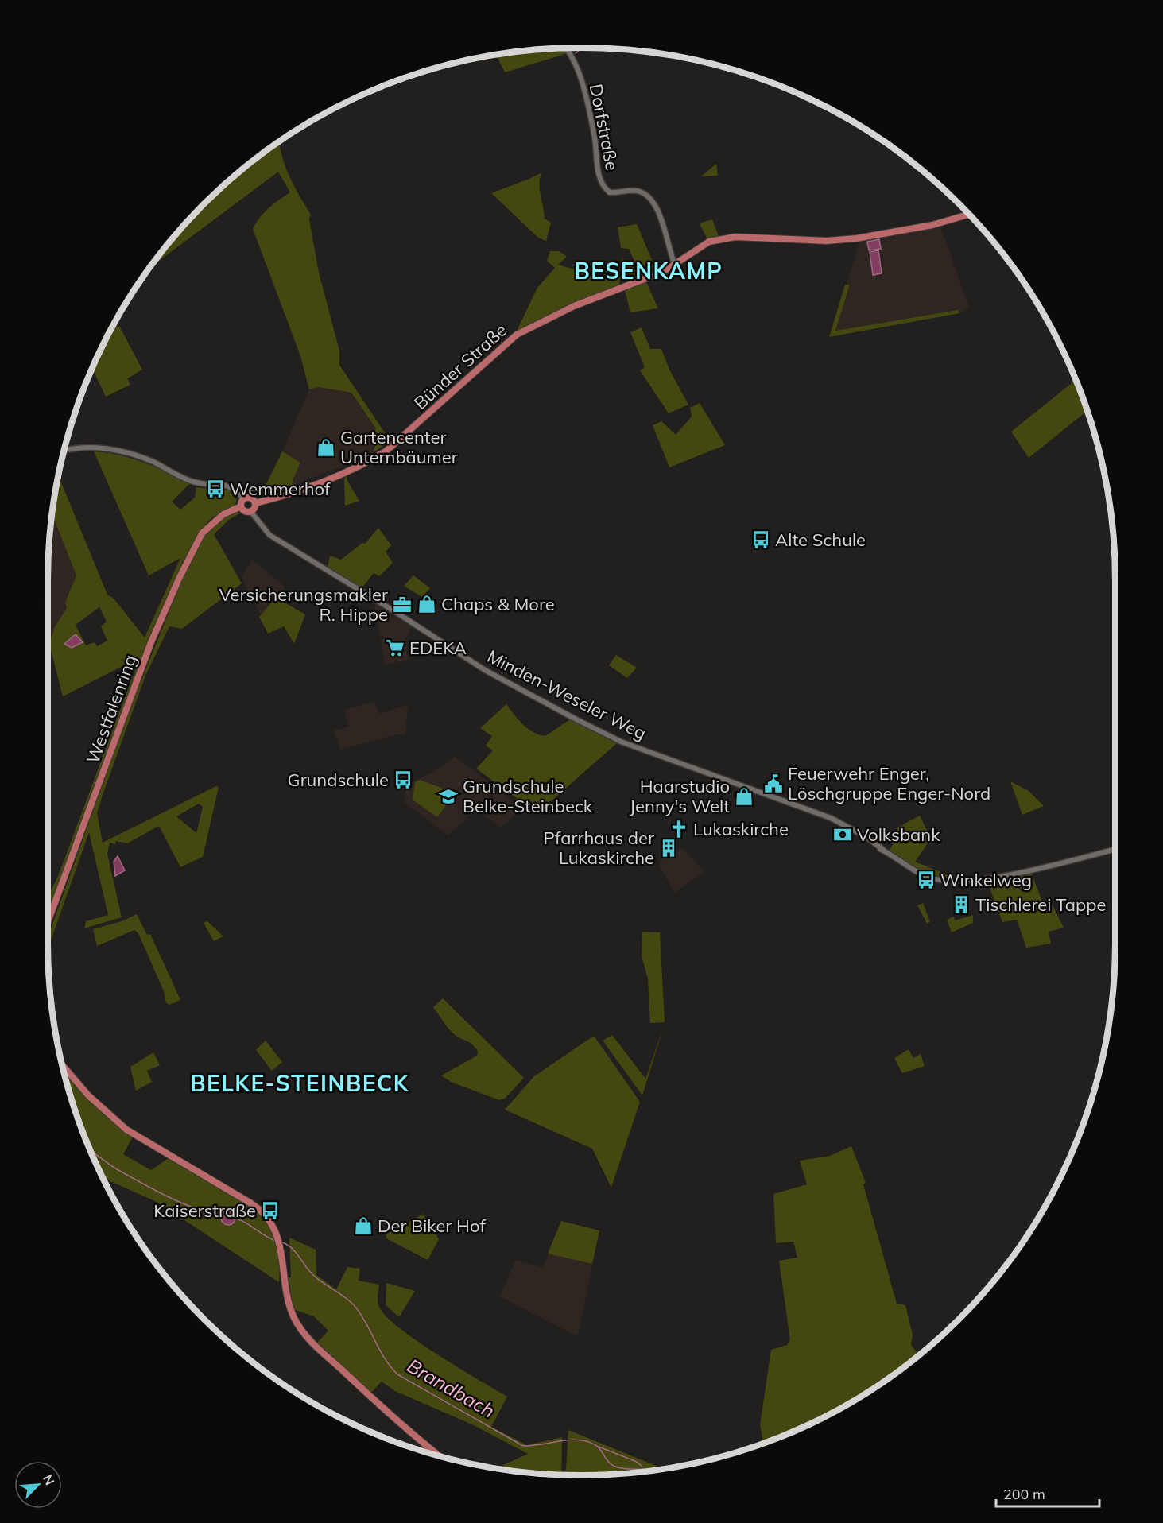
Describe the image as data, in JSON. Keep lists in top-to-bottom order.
{
  "streets": {
    "main road": ["Bünder Straße", "Westfalenring"],
    "street": ["Dorfstraße", "Minden-Weseler Weg"]
  },
  "crossings": [
    ["Dorfstraße", "Bünder Straße"],
    ["Bünder Straße", "Minden-Weseler Weg"],
    ["Bünder Straße", "Westfalenring"],
    ["Minden-Weseler Weg", "Westfalenring"]
  ],
  "districts": ["BESENKAMP", "BELKE-STEINBECK"],
  "water": ["Brandbach"],
  "places": {
    "shop": [
      "Gartencenter Unternbäumer",
      "Chaps & More",
      "Haarstudio Jenny's Welt",
      "Der Biker Hof"
    ],
    "bus stop": [
      "Wemmerhof",
      "Alte Schule",
      "Grundschule",
      "Winkelweg",
      "Kaiserstraße"
    ],
    "office": ["Versicherungsmakler R. Hippe"],
    "supermarket": ["EDEKA"],
    "public building": ["Feuerwehr Enger, Löschgruppe Enger-Nord"],
    "school or university": ["Grundschule Belke-Steinbeck"],
    "church": ["Lukaskirche"],
    "bank": ["Volksbank"],
    "building": ["Pfarrhaus der Lukaskirche", "Tischlerei Tappe"]
  },
  "scale_bar": "200 m",
  "north": "top right"
}
